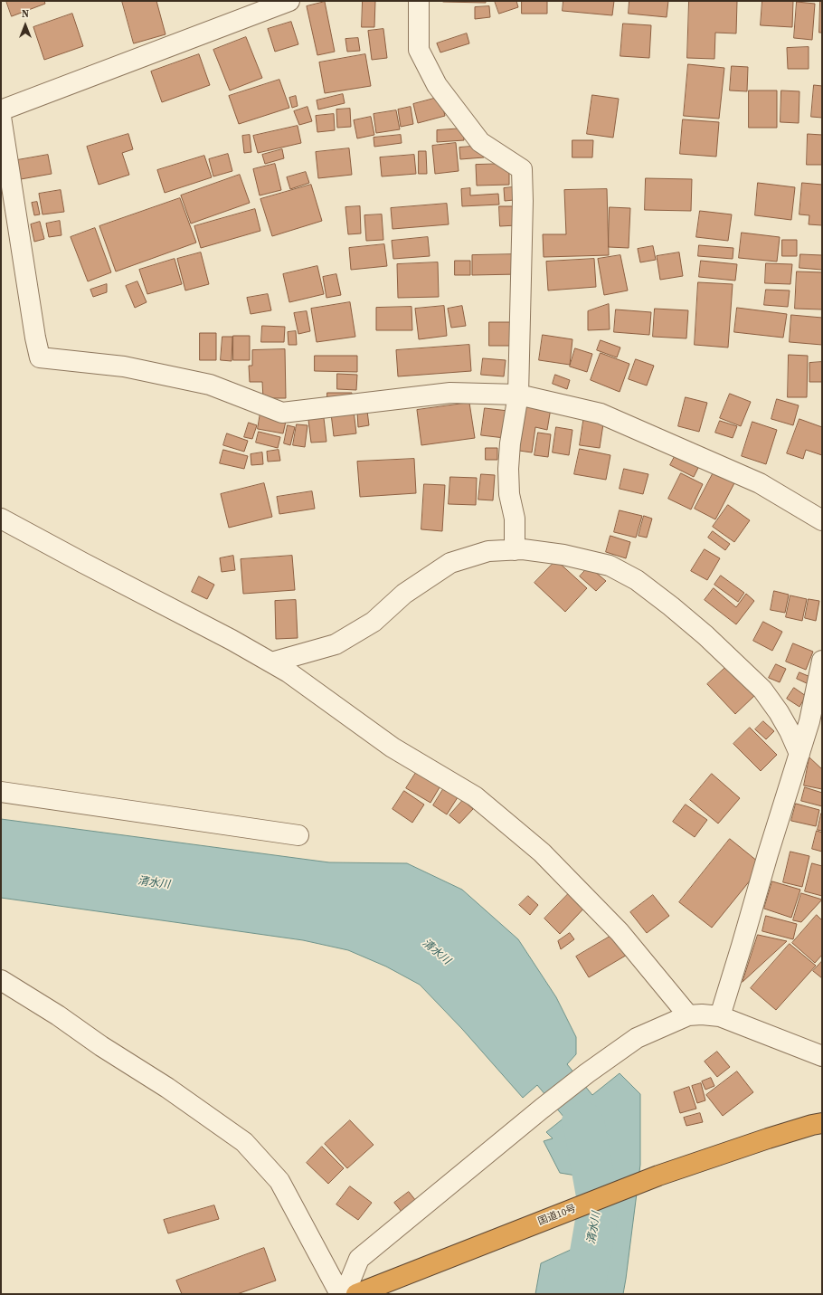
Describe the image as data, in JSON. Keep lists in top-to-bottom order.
{
  "streets": {
    "highway": ["国道10号"]
  },
  "water": ["清水川"],
  "north": "top"
}
